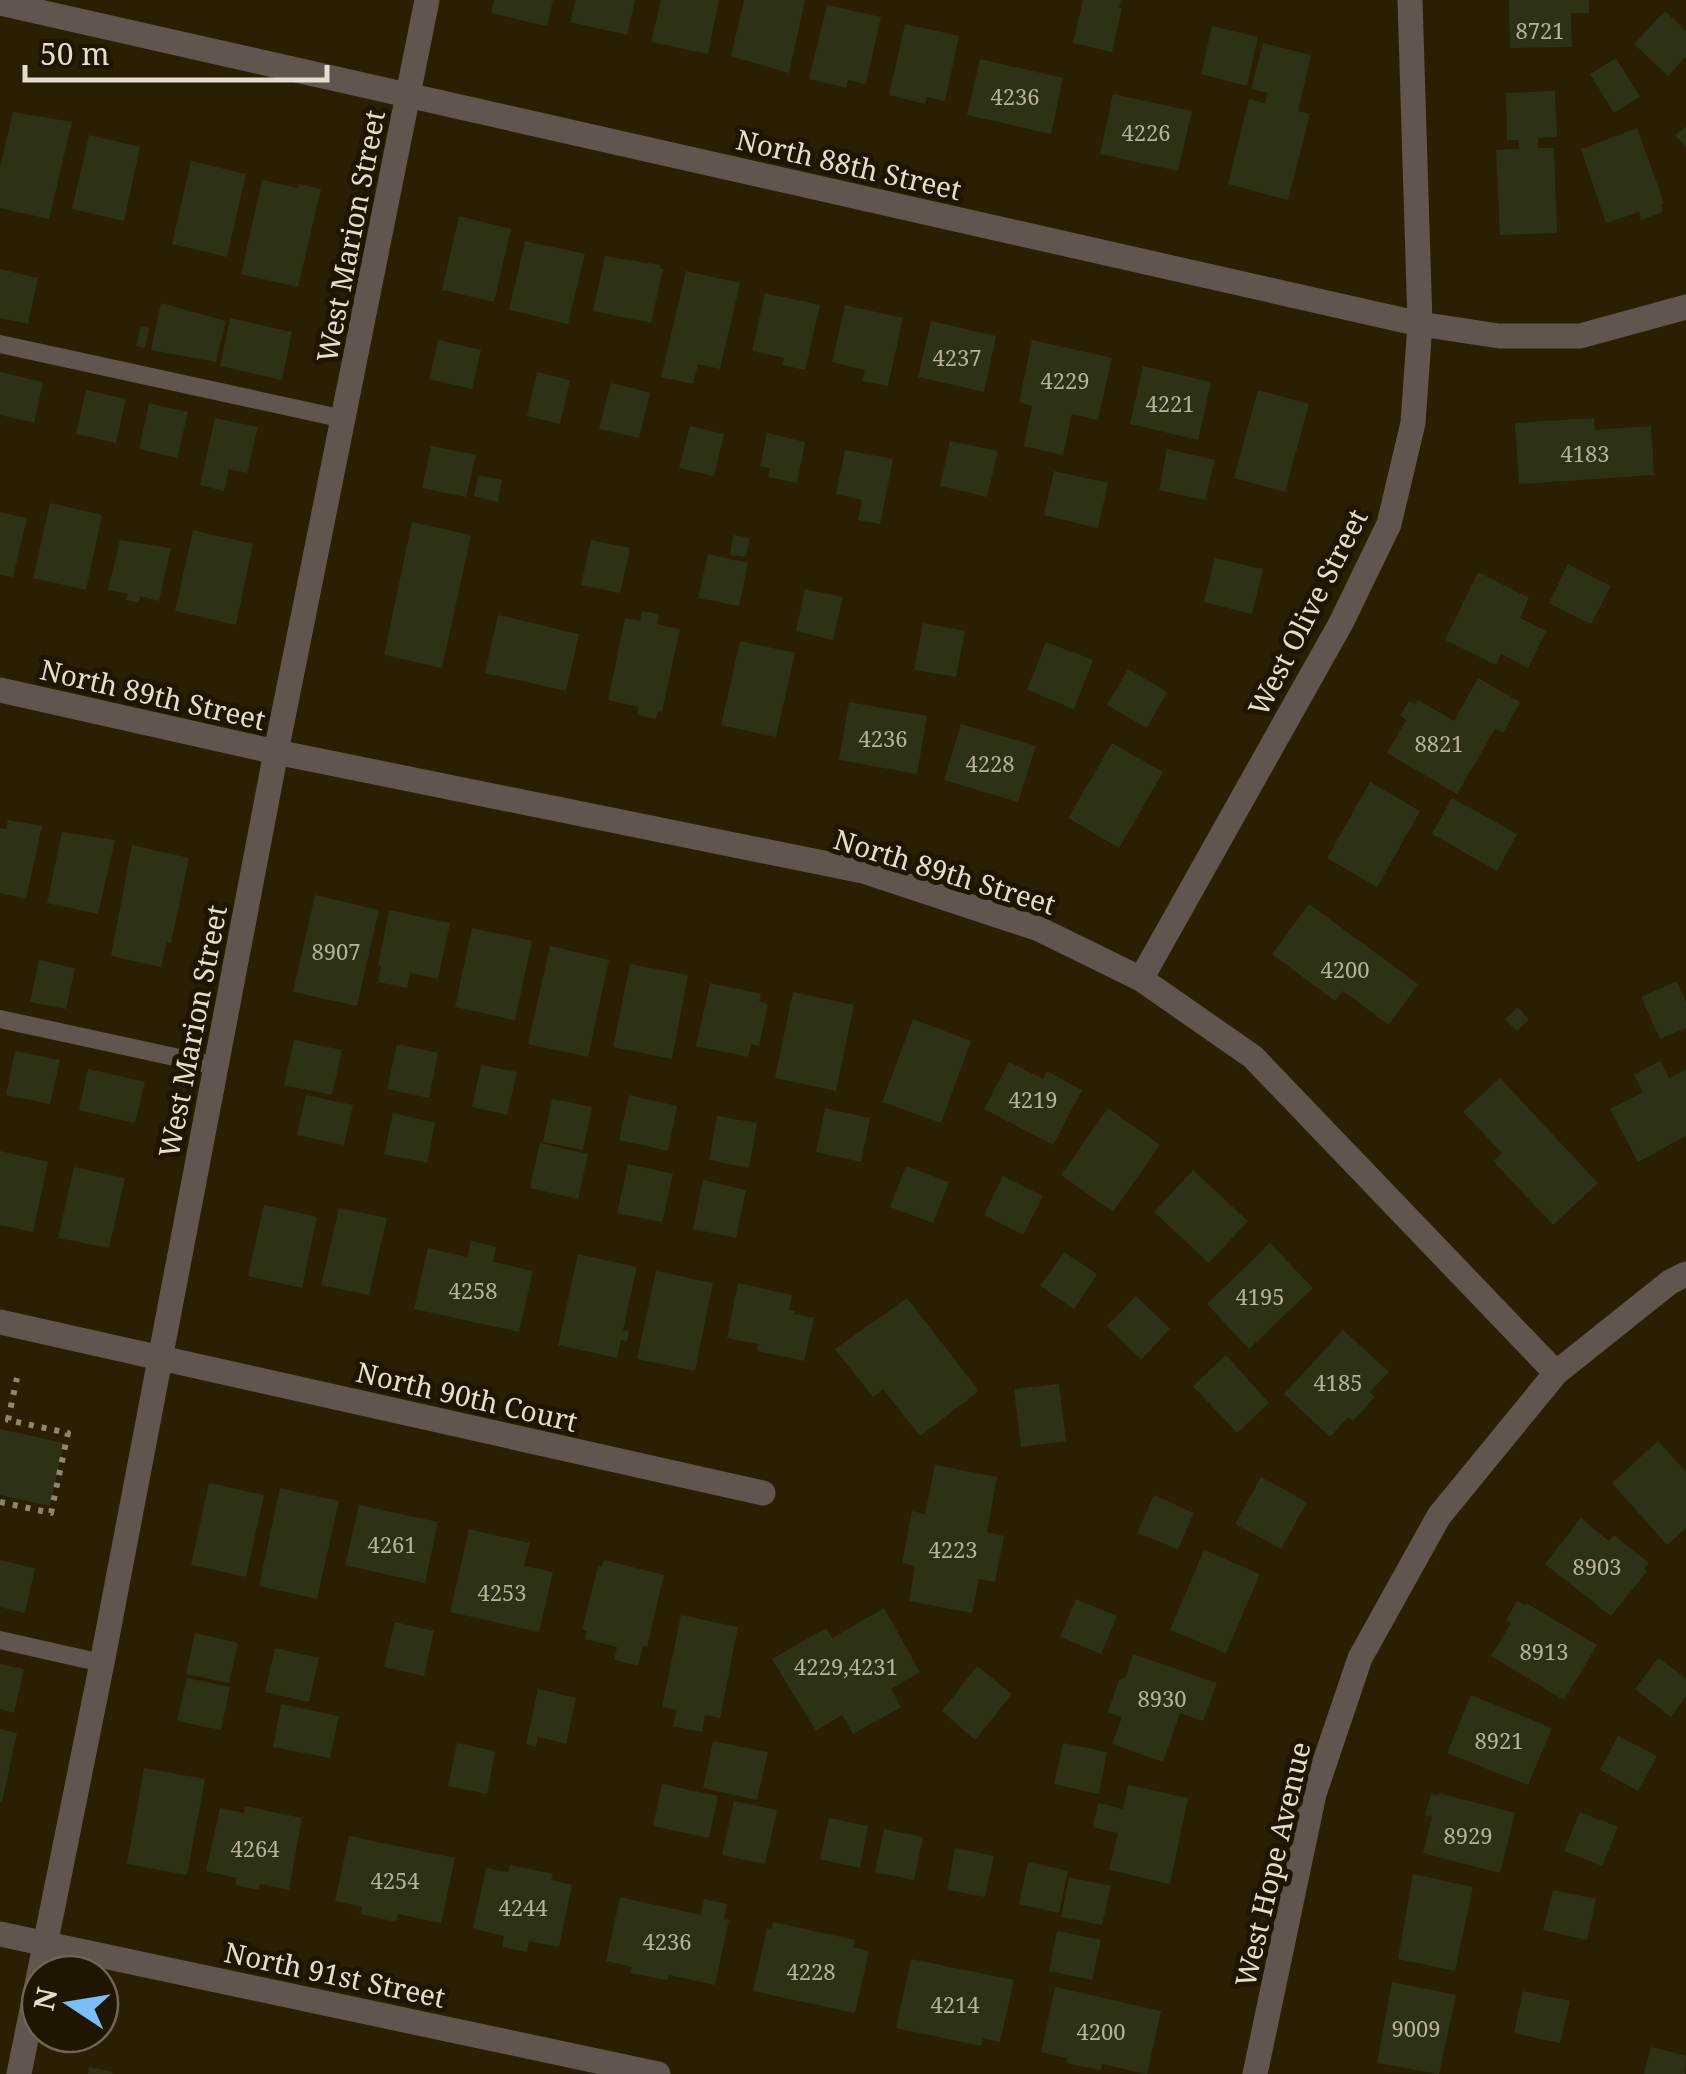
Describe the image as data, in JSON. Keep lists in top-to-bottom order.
{
  "streets": {
    "street": [
      "North 88th Street",
      "West Marion Street",
      "West Olive Street",
      "North 89th Street",
      "North 90th Court",
      "West Hope Avenue",
      "North 91st Street"
    ]
  },
  "crossings": [
    ["North 88th Street", "West Marion Street"],
    ["North 88th Street", "West Olive Street"],
    ["West Marion Street", "North 89th Street"],
    ["West Marion Street", "North 90th Court"],
    ["West Marion Street", "North 91st Street"],
    ["West Olive Street", "North 89th Street"],
    ["North 89th Street", "West Hope Avenue"]
  ],
  "house_numbers": [
    "8721",
    "4236",
    "4226",
    "4237",
    "4229",
    "4221",
    "4183",
    "4236",
    "8821",
    "4228",
    "8907",
    "4200",
    "4219",
    "4258",
    "4195",
    "4185",
    "4261",
    "4223",
    "8903",
    "4253",
    "8913",
    "4229,4231",
    "8930",
    "8921",
    "8929",
    "4264",
    "4254",
    "4244",
    "4236",
    "4228",
    "4214",
    "9009",
    "4200"
  ],
  "scale_bar": "50 m",
  "north": "left"
}
